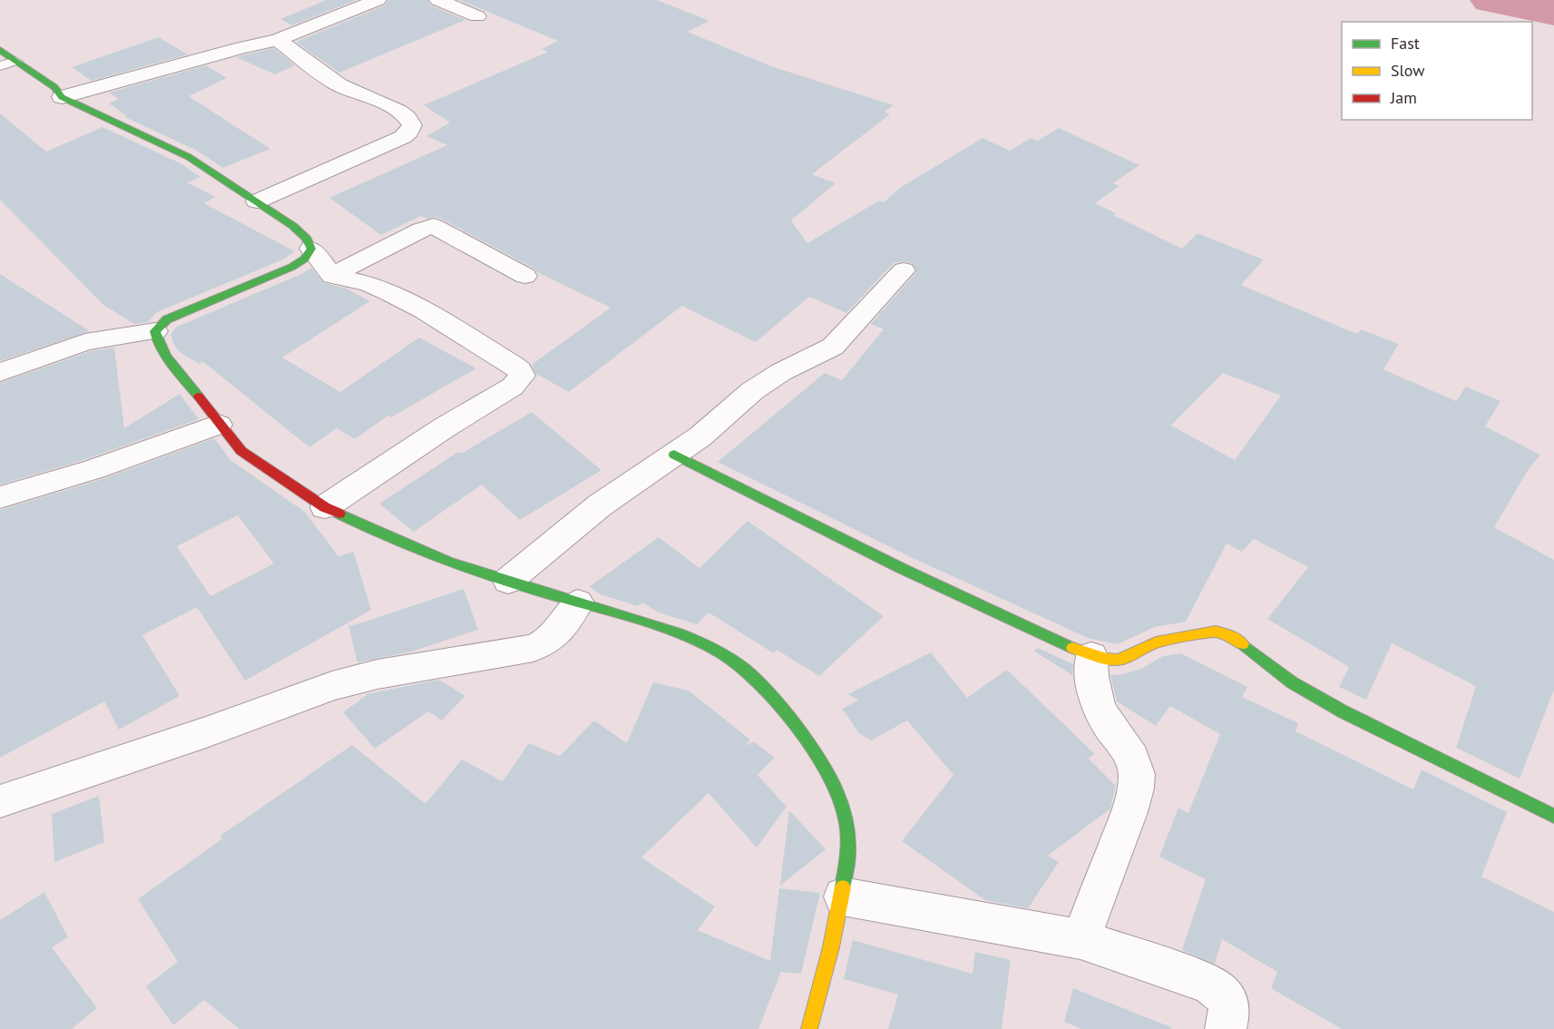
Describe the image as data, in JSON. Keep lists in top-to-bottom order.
{
  "legend": ["Fast", "Slow", "Jam"]
}
